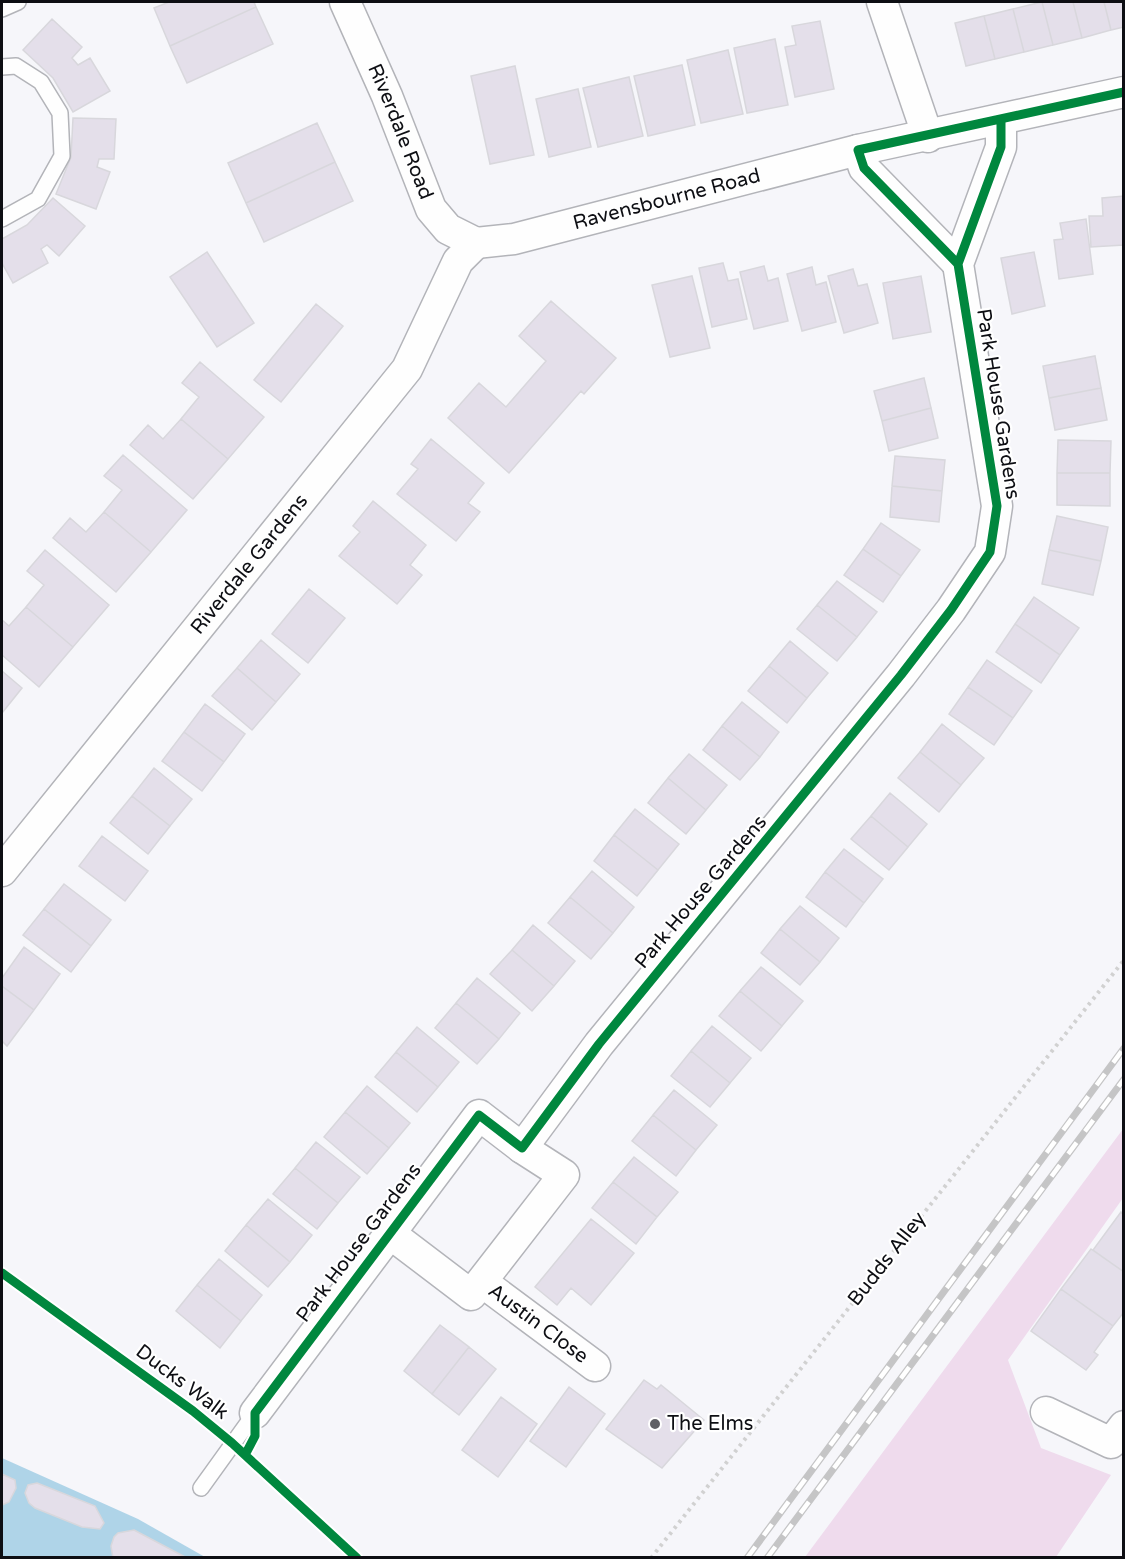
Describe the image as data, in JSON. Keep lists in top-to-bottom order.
{
  "streets": {
    "street": [
      "Riverdale Road",
      "Ravensbourne Road",
      "Park House Gardens",
      "Riverdale Gardens",
      "Austin Close"
    ],
    "path": ["Budds Alley"],
    "cycle path": ["Ducks Walk"]
  },
  "crossings": [
    ["Riverdale Road", "Ravensbourne Road"],
    ["Riverdale Road", "Riverdale Gardens"],
    ["Ravensbourne Road", "Riverdale Gardens"],
    ["Park House Gardens", "Austin Close"]
  ],
  "places": ["The Elms"]
}
